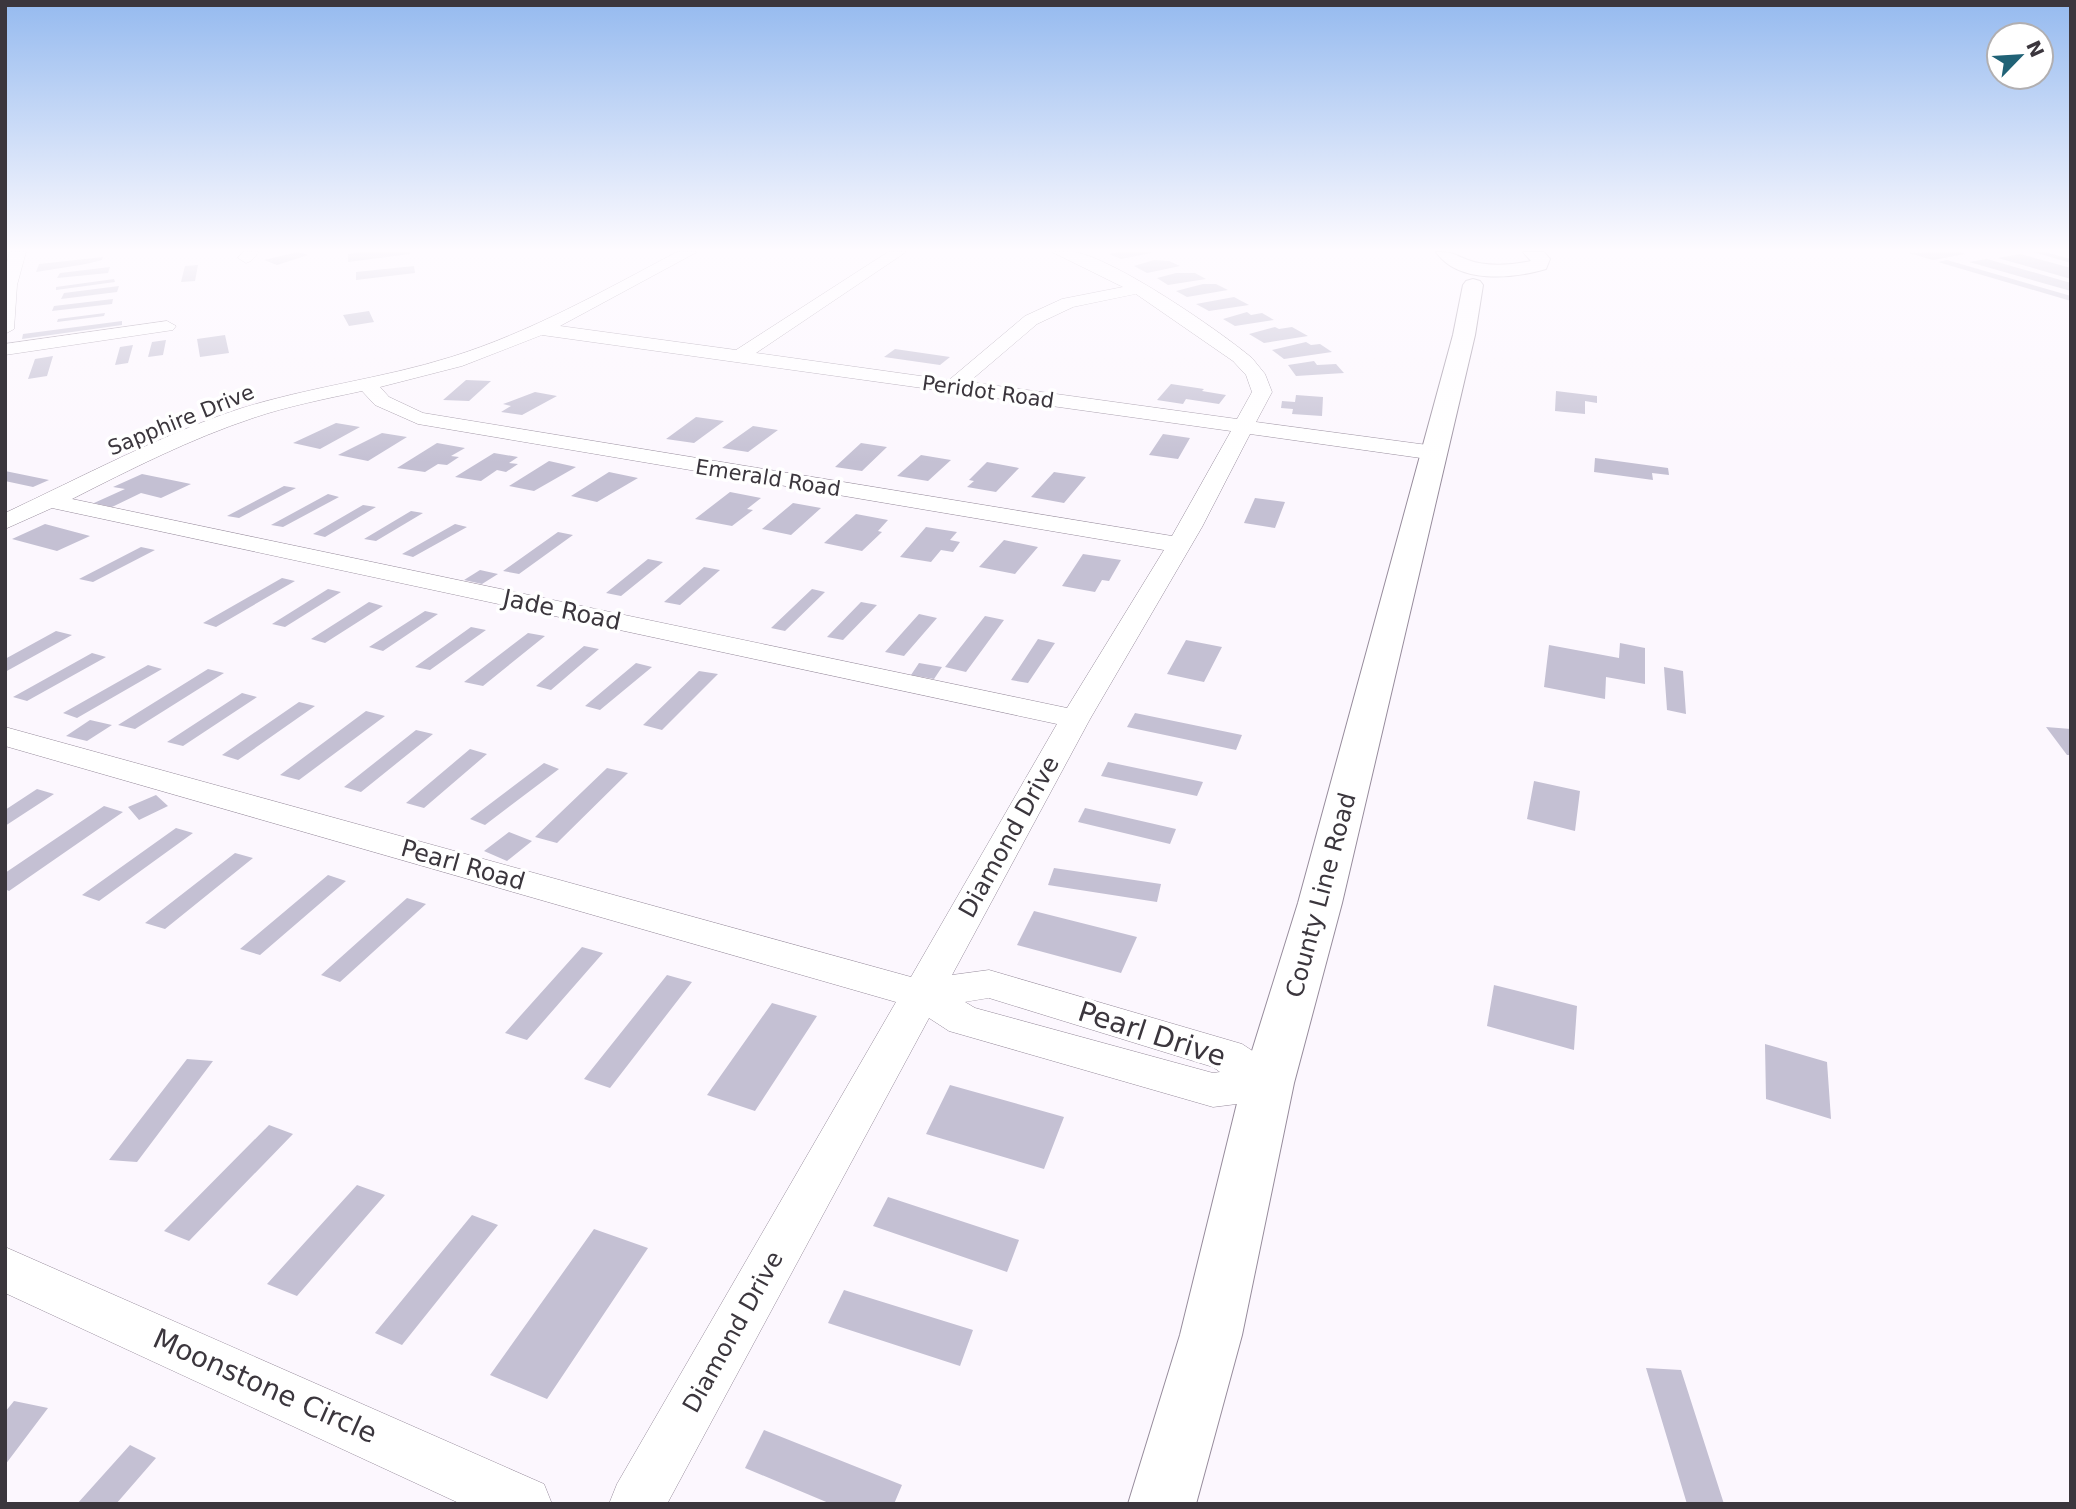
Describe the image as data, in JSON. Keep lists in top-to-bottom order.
{
  "streets": {
    "street": [
      "Peridot Road",
      "Sapphire Drive",
      "Emerald Road",
      "Jade Road",
      "Diamond Drive",
      "Pearl Road",
      "County Line Road",
      "Pearl Drive",
      "Moonstone Circle"
    ]
  },
  "crossings": [
    ["Peridot Road", "Sapphire Drive"],
    ["Peridot Road", "Diamond Drive"],
    ["Peridot Road", "County Line Road"],
    ["Sapphire Drive", "Emerald Road"],
    ["Sapphire Drive", "Jade Road"],
    ["Emerald Road", "Diamond Drive"],
    ["Jade Road", "Diamond Drive"],
    ["Diamond Drive", "Pearl Road"],
    ["Diamond Drive", "Pearl Drive"],
    ["Pearl Road", "Pearl Drive"],
    ["County Line Road", "Pearl Drive"]
  ],
  "north": "top right"
}
